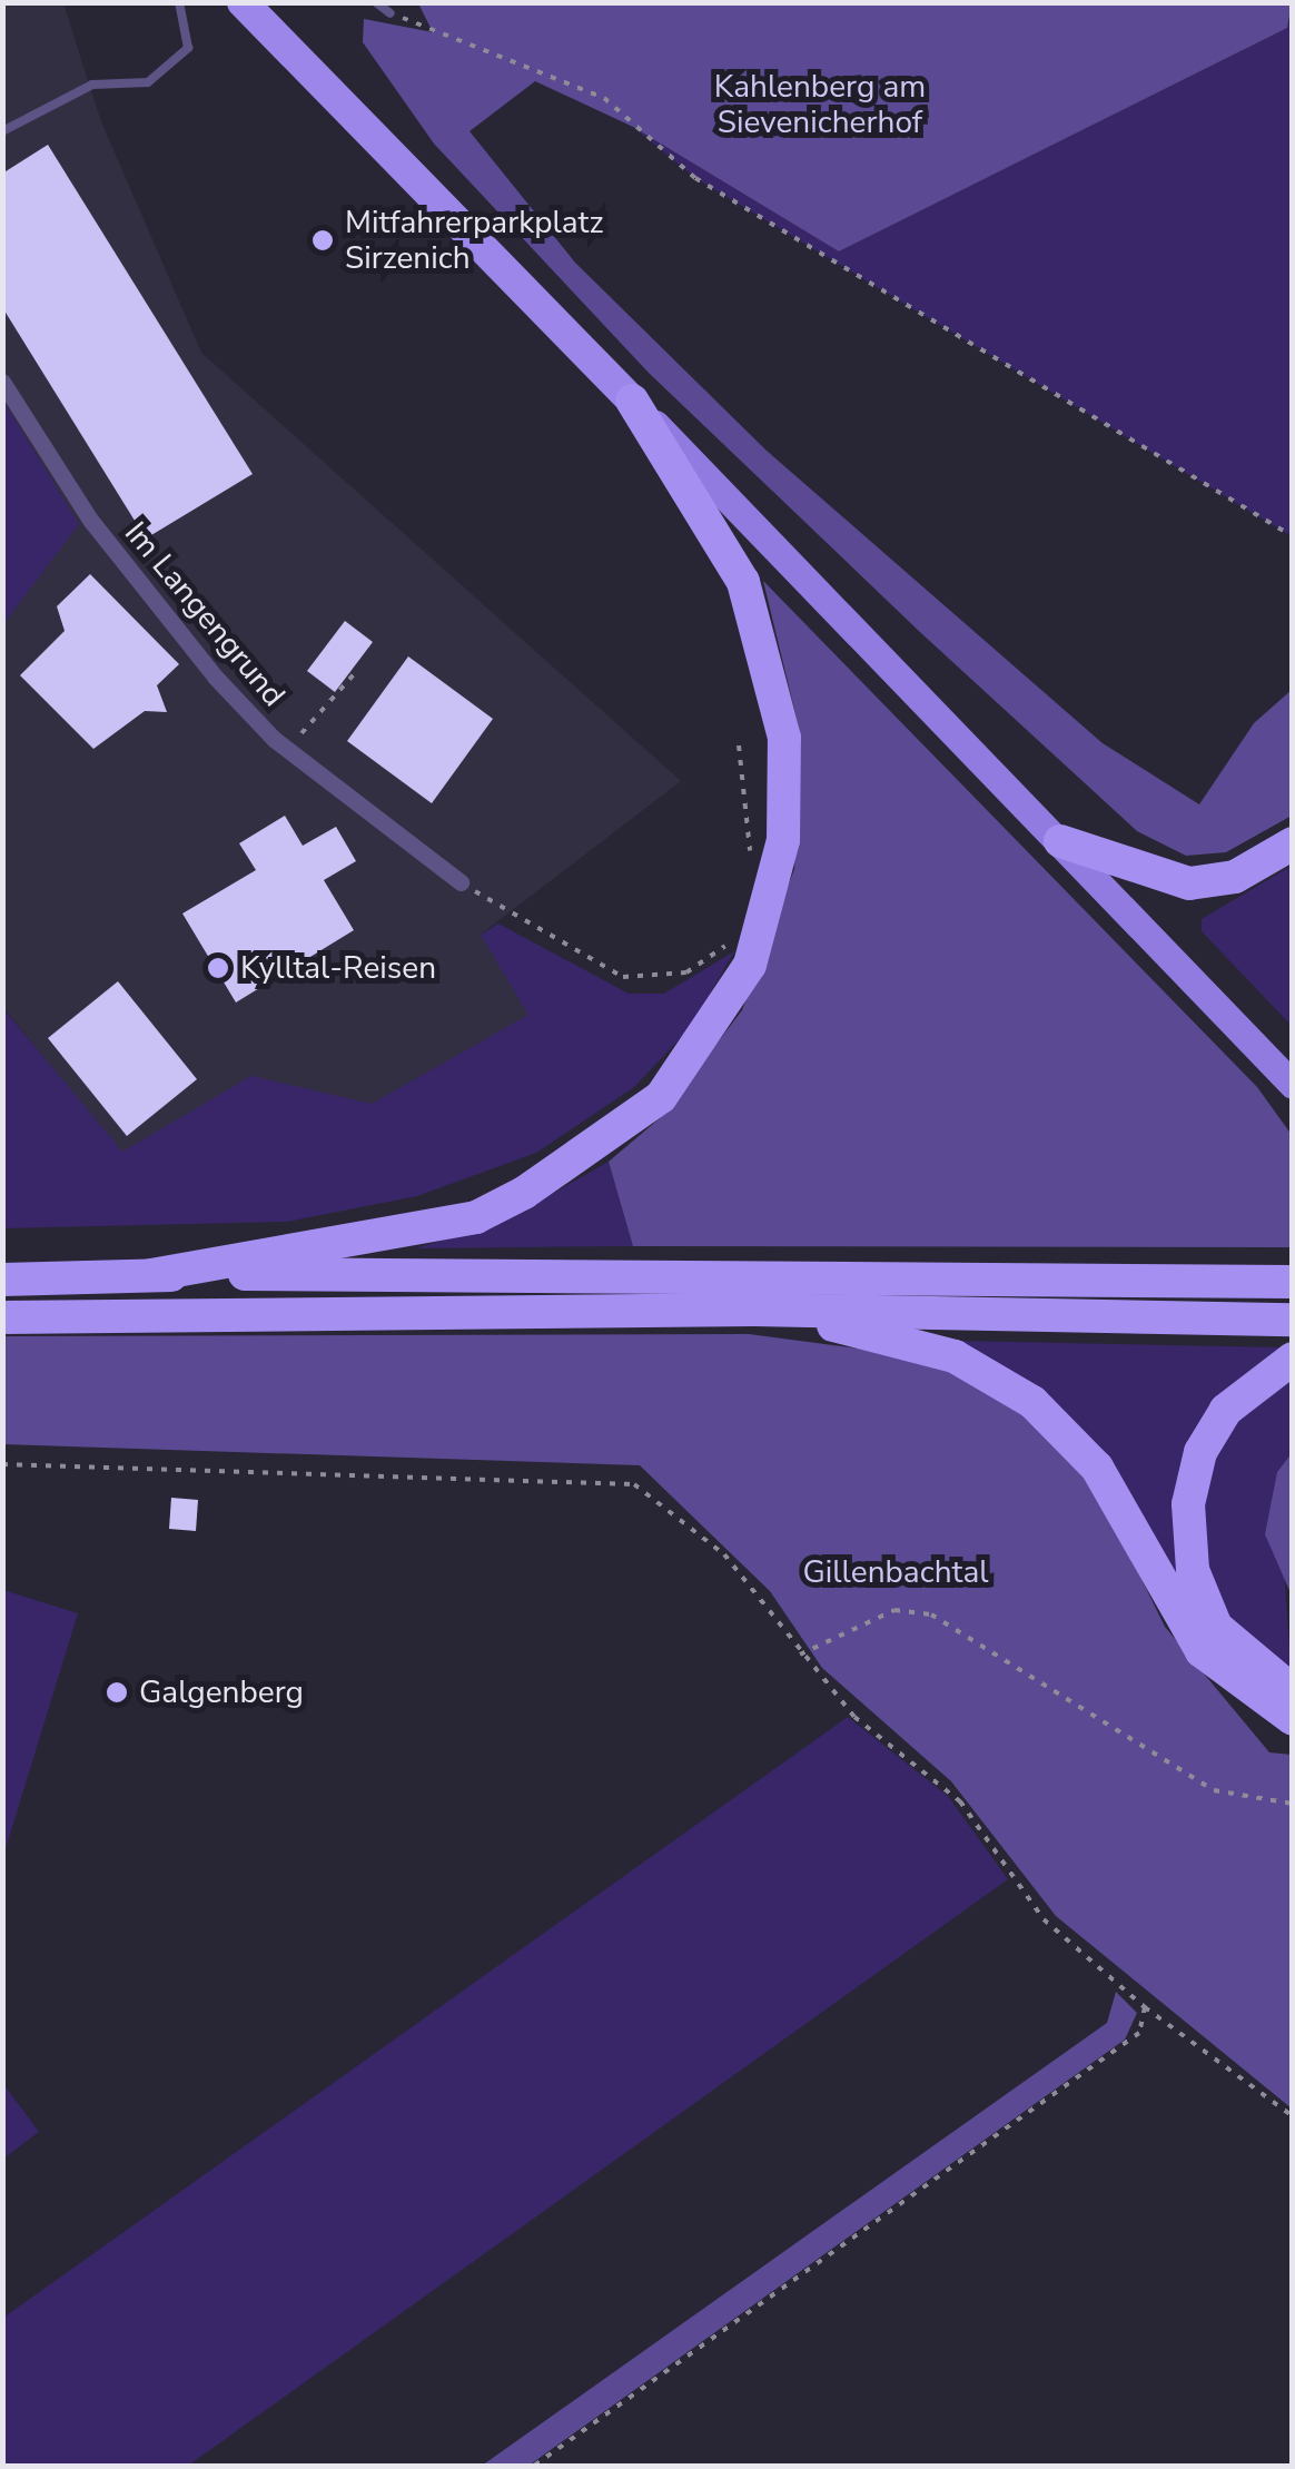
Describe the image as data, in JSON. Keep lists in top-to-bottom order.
{
  "streets": {
    "street": ["Im Langengrund"]
  },
  "parks": ["Kahlenberg am Sievenicherhof", "Gillenbachtal"],
  "places": ["Mitfahrerparkplatz Sirzenich", "Kylltal-Reisen", "Galgenberg"]
}
